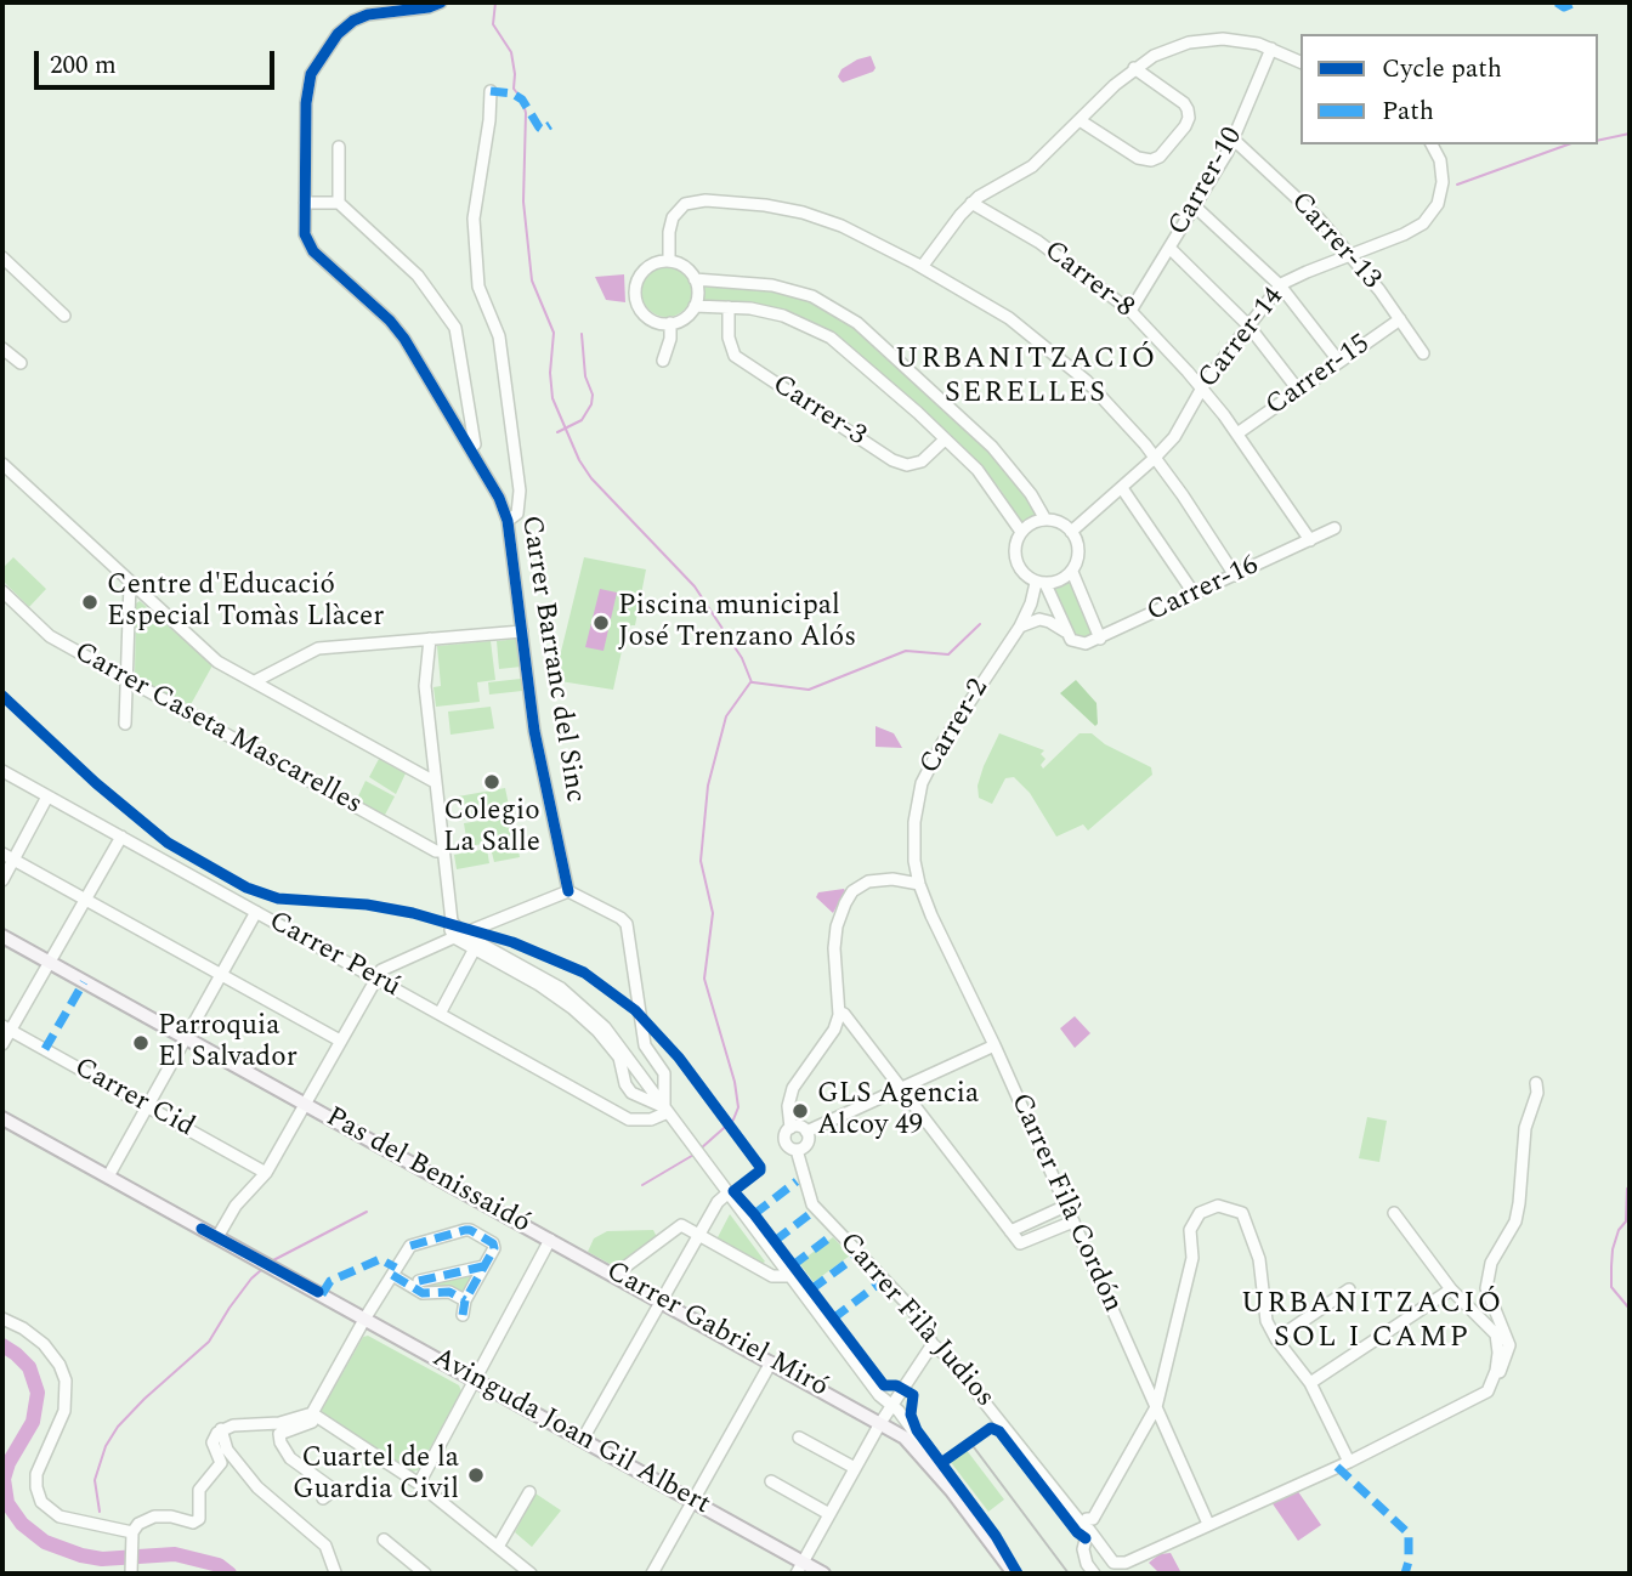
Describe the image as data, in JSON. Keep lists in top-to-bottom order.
{
  "streets": {
    "main road": ["Pas del Benissaidó", "Carrer Gabriel Miró", "Avinguda Joan Gil Albert"],
    "street": [
      "Carrer-10",
      "Carrer-13",
      "Carrer-8",
      "Carrer-14",
      "Carrer-15",
      "Carrer-3",
      "Carrer-16",
      "Carrer Barranc del Sinc",
      "Carrer-2",
      "Carrer Caseta Mascarelles",
      "Carrer Perú",
      "Carrer Cid",
      "Carrer Filà Cordón",
      "Carrer Filà Judios"
    ]
  },
  "crossings": [
    ["Carrer-10", "Carrer-13"],
    ["Carrer-10", "Carrer-8"],
    ["Carrer-13", "Carrer-14"],
    ["Carrer-13", "Carrer-15"],
    ["Carrer-8", "Carrer-14"],
    ["Carrer-8", "Carrer-15"],
    ["Carrer-8", "Carrer-16"],
    ["Carrer-14", "Carrer-2"],
    ["Carrer-16", "Carrer-2"],
    ["Carrer-2", "Carrer Filà Cordón"],
    ["Pas del Benissaidó", "Carrer Gabriel Miró"],
    ["Carrer Filà Cordón", "Carrer Filà Judios"]
  ],
  "districts": ["URBANITZACIÓ SERELLES", "URBANITZACIÓ SOL I CAMP"],
  "places": [
    "Centre d'Educació Especial Tomàs Llàcer",
    "Piscina municipal José Trenzano Alós",
    "Colegio La Salle",
    "Parroquia El Salvador",
    "GLS Agencia Alcoy 49",
    "Cuartel de la Guardia Civil"
  ],
  "legend": ["Cycle path", "Path"],
  "scale_bar": "200 m"
}
